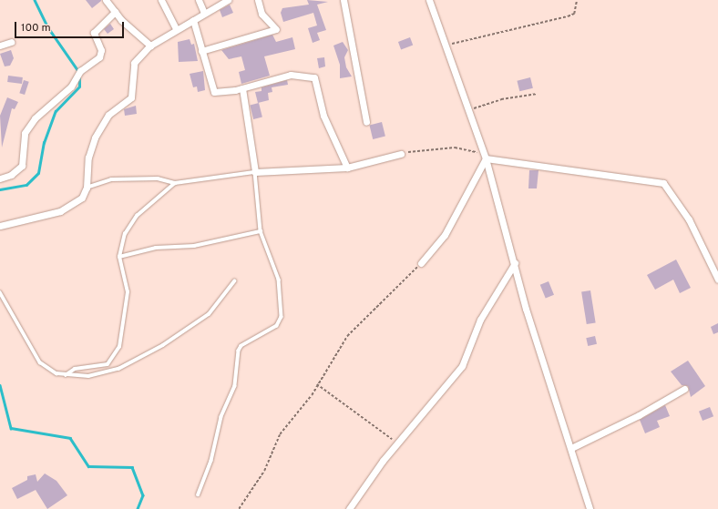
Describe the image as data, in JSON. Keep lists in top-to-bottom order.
{
  "scale_bar": "100 m"
}
